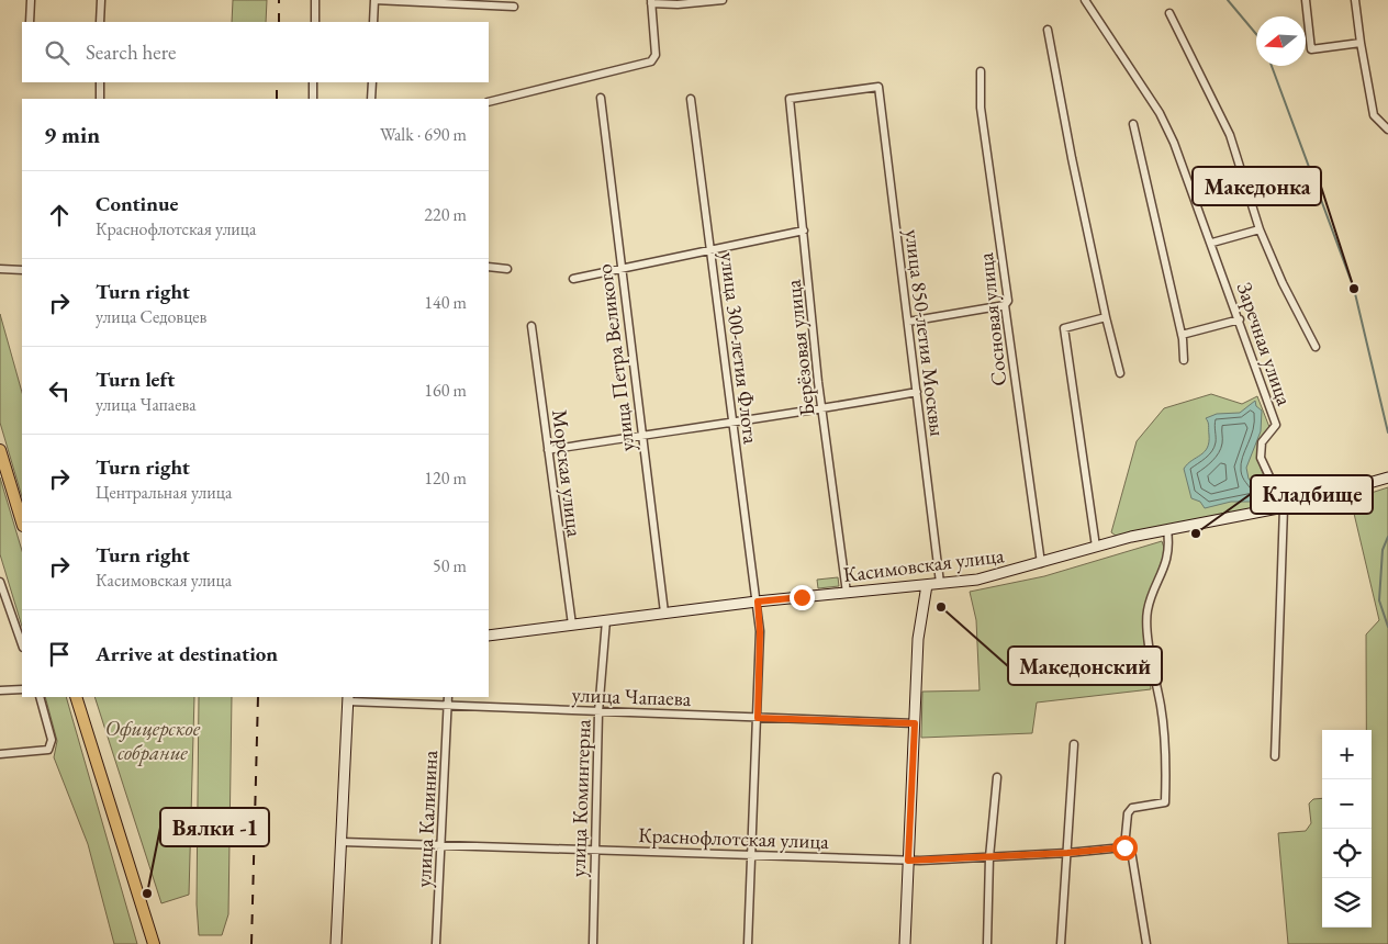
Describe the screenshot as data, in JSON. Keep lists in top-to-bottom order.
{
  "streets": {
    "main road": ["Касимовская улица"],
    "street": [
      "Сосновая улица",
      "улица 850-летия Москвы",
      "Заречная улица",
      "улица 300-летия Флота",
      "Берёзовая улица",
      "улица Петра Великого",
      "Морская улица",
      "улица Чапаева",
      "улица Коминтерна",
      "улица Калинина",
      "Краснофлотская улица"
    ]
  },
  "crossings": [
    ["Сосновая улица", "Касимовская улица"],
    ["улица 850-летия Москвы", "Берёзовая улица"],
    ["улица 850-летия Москвы", "Касимовская улица"],
    ["Заречная улица", "Касимовская улица"],
    ["улица 300-летия Флота", "Касимовская улица"],
    ["улица 300-летия Флота", "улица Чапаева"],
    ["улица 300-летия Флота", "Краснофлотская улица"],
    ["Берёзовая улица", "Касимовская улица"],
    ["улица Петра Великого", "Касимовская улица"],
    ["Морская улица", "Касимовская улица"],
    ["Касимовская улица", "улица Коминтерна"],
    ["улица Чапаева", "улица Коминтерна"],
    ["улица Чапаева", "улица Калинина"],
    ["улица Коминтерна", "Краснофлотская улица"],
    ["улица Калинина", "Краснофлотская улица"]
  ],
  "parks": ["Офицерское собрание"],
  "places": [
    "Македонка",
    "Кладбище",
    "Македонский",
    "Вялки -1"
  ],
  "north": "left",
  "page": {
    "search": "Search here",
    "heading": ["9 min", "Walk · 690 m"],
    "list": [
      ["Continue", "Краснофлотская улица", "220 m"],
      ["Turn right", "улица Седовцев", "140 m"],
      ["Turn left", "улица Чапаева", "160 m"],
      ["Turn right", "Центральная улица", "120 m"],
      ["Turn right", "Касимовская улица", "50 m"],
      "Arrive at destination"
    ],
    "map_buttons": ["+", "−"]
  }
}
